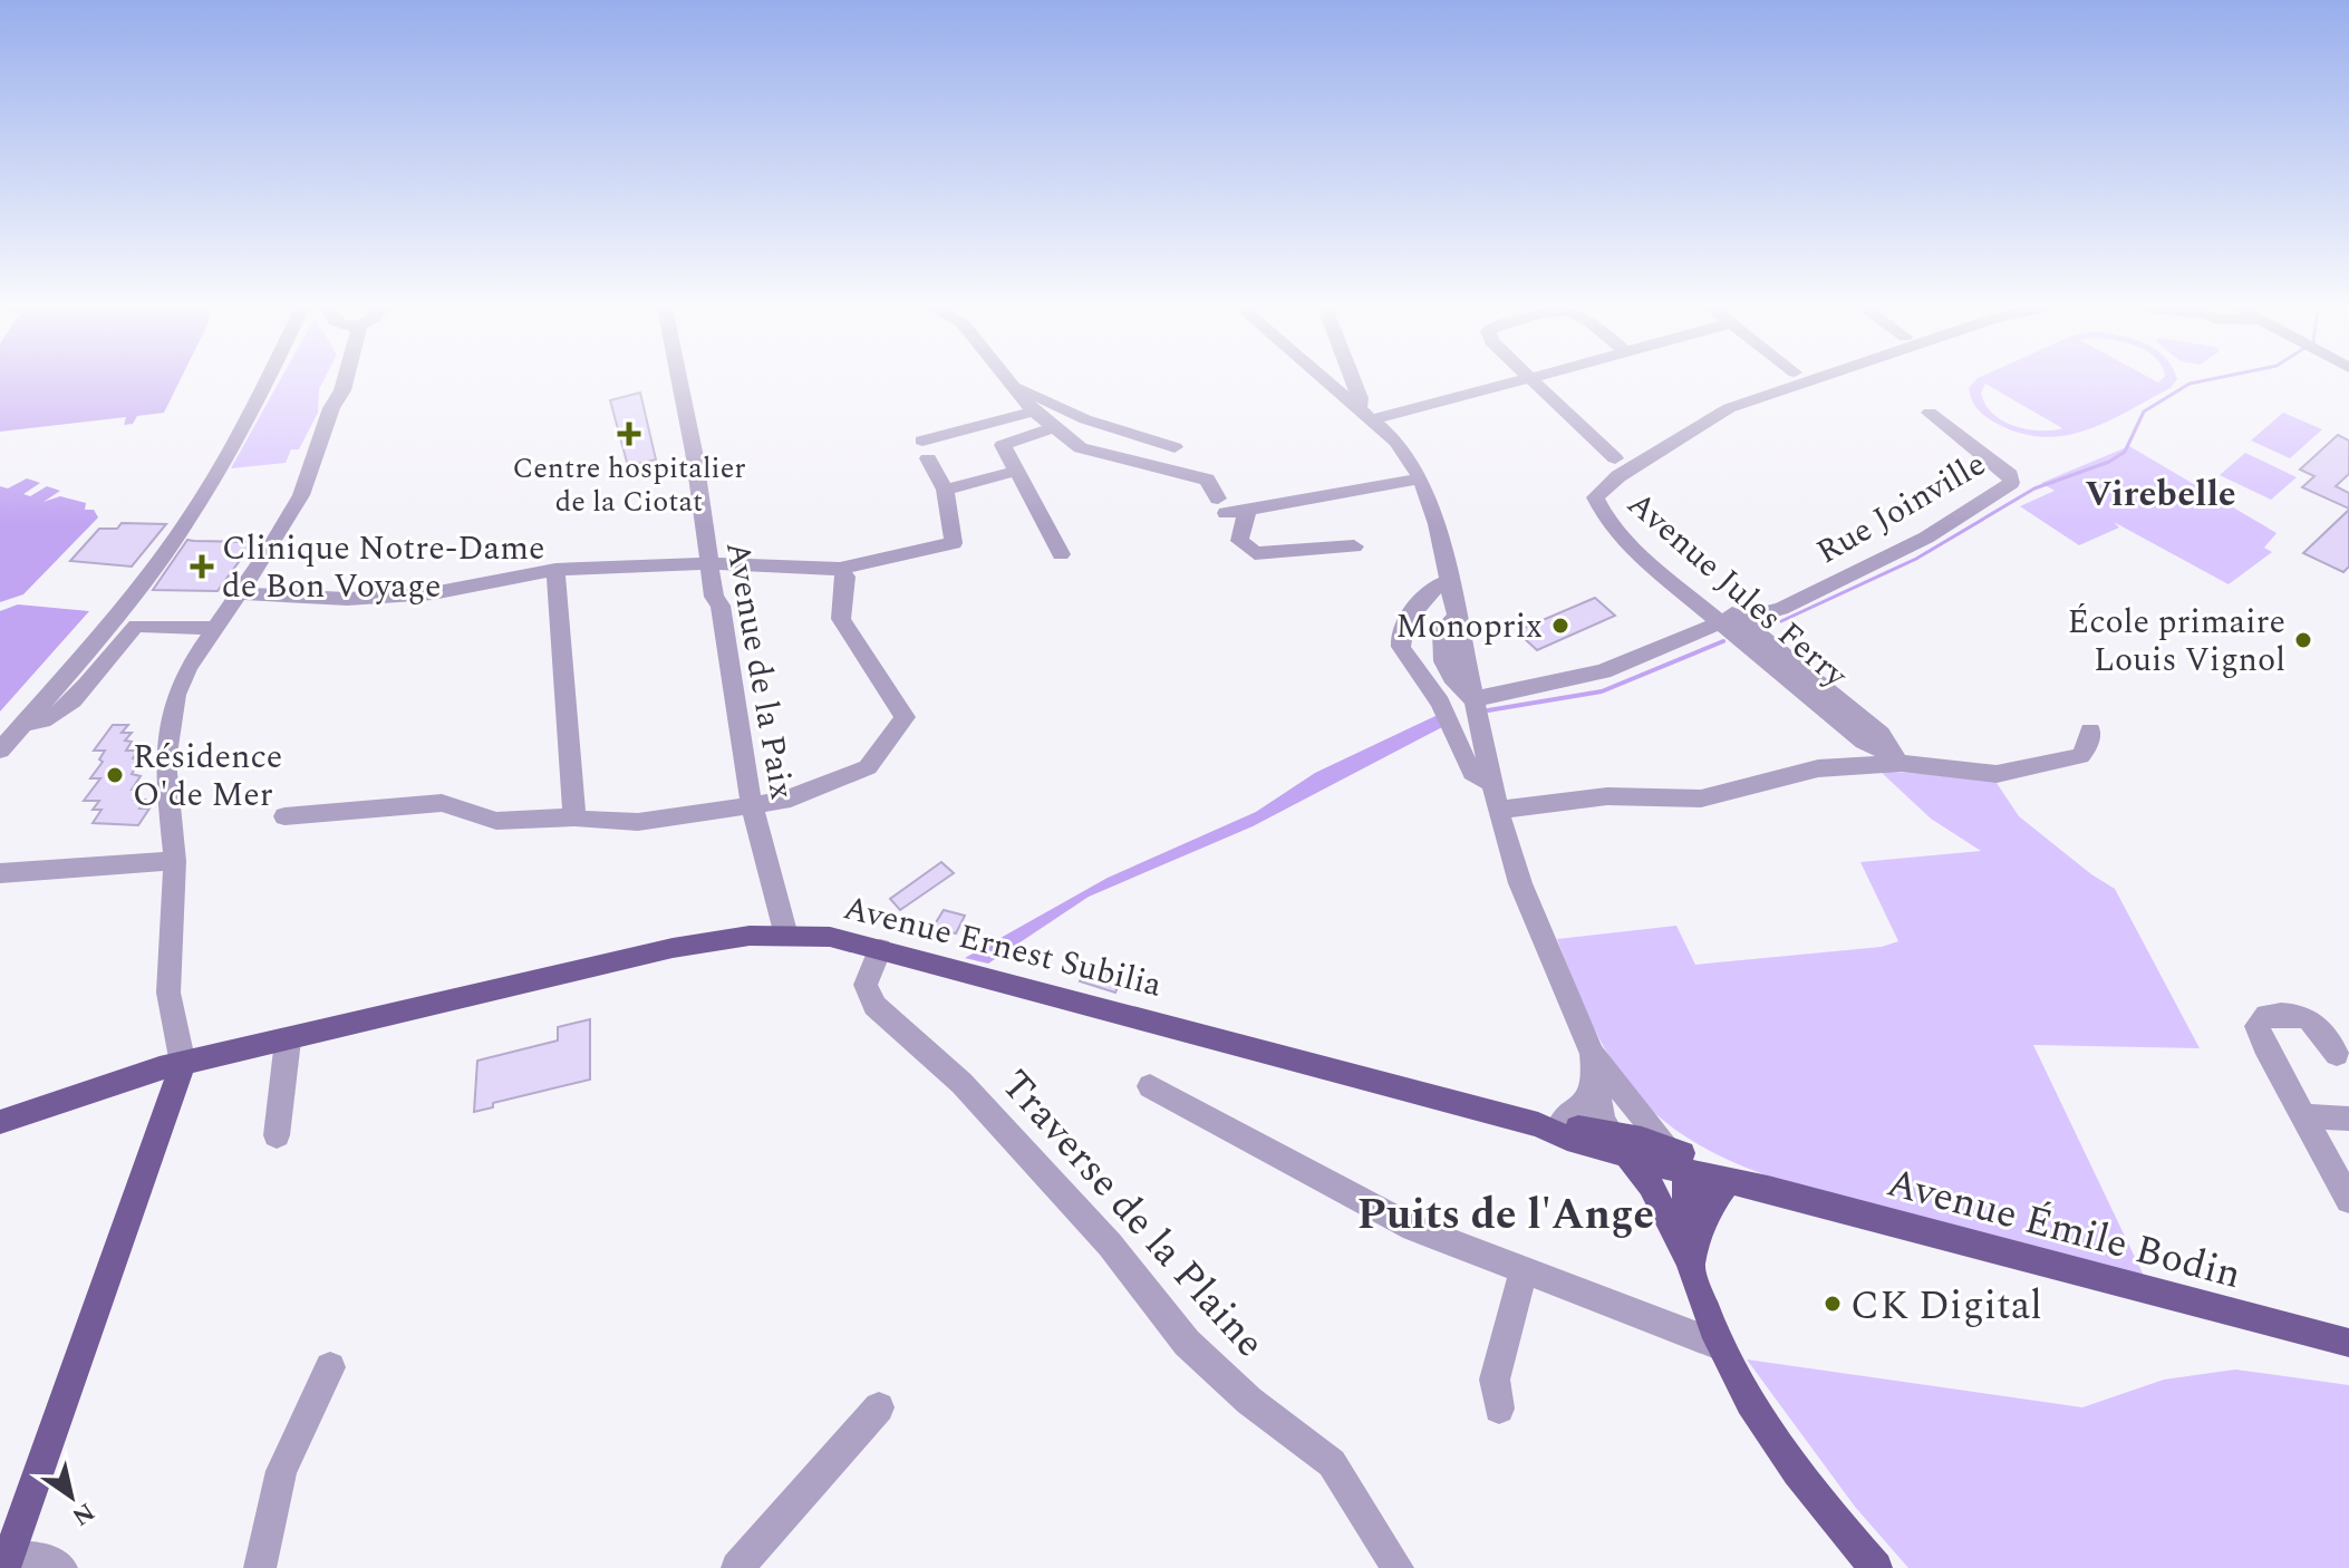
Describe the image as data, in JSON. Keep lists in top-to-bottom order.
{
  "streets": {
    "main road": ["Avenue Ernest Subilia", "Avenue Émile Bodin"],
    "street": [
      "Rue Joinville",
      "Avenue Jules Ferry",
      "Avenue de la Paix",
      "Traverse de la Plaine"
    ]
  },
  "crossings": [
    ["Rue Joinville", "Avenue Jules Ferry"],
    ["Avenue de la Paix", "Avenue Ernest Subilia"],
    ["Avenue Ernest Subilia", "Traverse de la Plaine"],
    ["Avenue Ernest Subilia", "Avenue Émile Bodin"]
  ],
  "districts": ["Virebelle", "Puits de l'Ange"],
  "places": {
    "health": ["Centre hospitalier de la Ciotat", "Clinique Notre-Dame de Bon Voyage"],
    "other": [
      "Monoprix",
      "École primaire Louis Vignol",
      "Résidence O'de Mer",
      "CK Digital"
    ]
  },
  "north": "bottom right"
}
